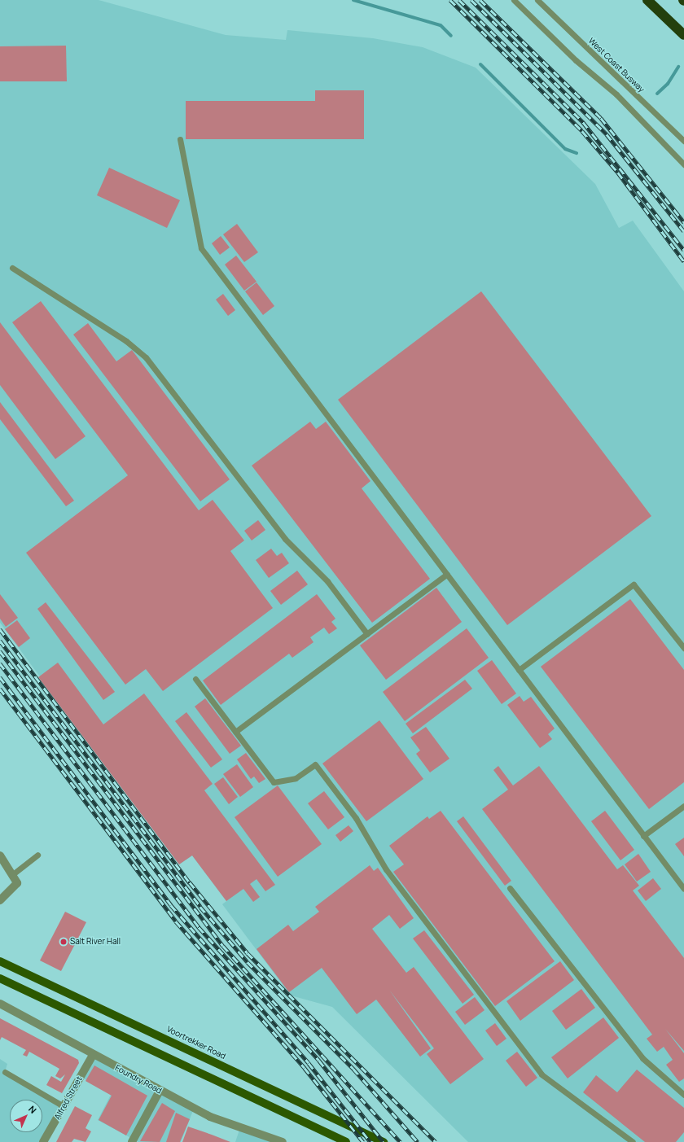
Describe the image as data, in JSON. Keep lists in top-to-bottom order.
{
  "streets": {
    "main road": ["Voortrekker Road"],
    "street": ["Foundry Road", "Alfred Street"],
    "lane": ["West Coast Busway"]
  },
  "crossings": [
    ["Foundry Road", "Alfred Street"]
  ],
  "places": ["Salt River Hall"],
  "north": "top right"
}
